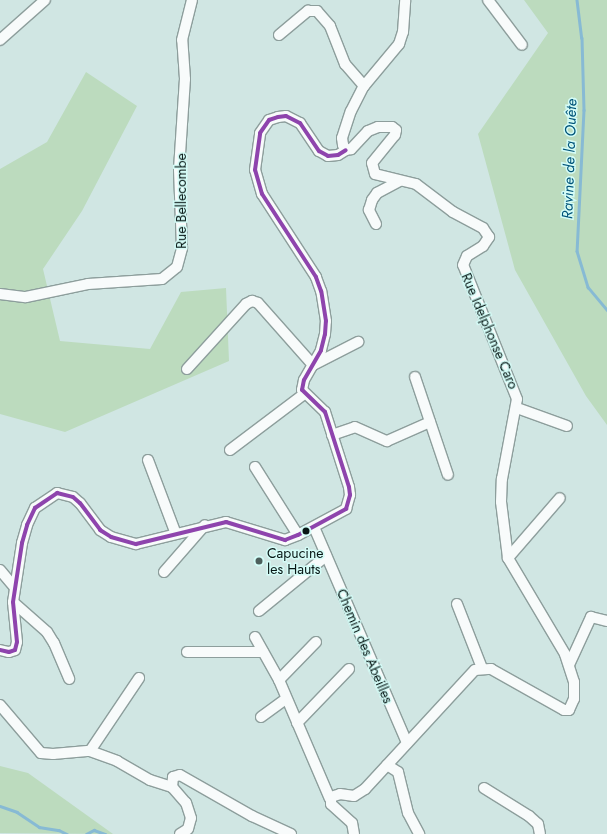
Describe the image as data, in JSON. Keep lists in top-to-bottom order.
{
  "streets": {
    "street": ["Rue Bellecombe", "Rue Idelphonse Caro", "Chemin des Abeilles"]
  },
  "water": ["Ravine de la Ouête"],
  "places": ["Capucine les Hauts"]
}
